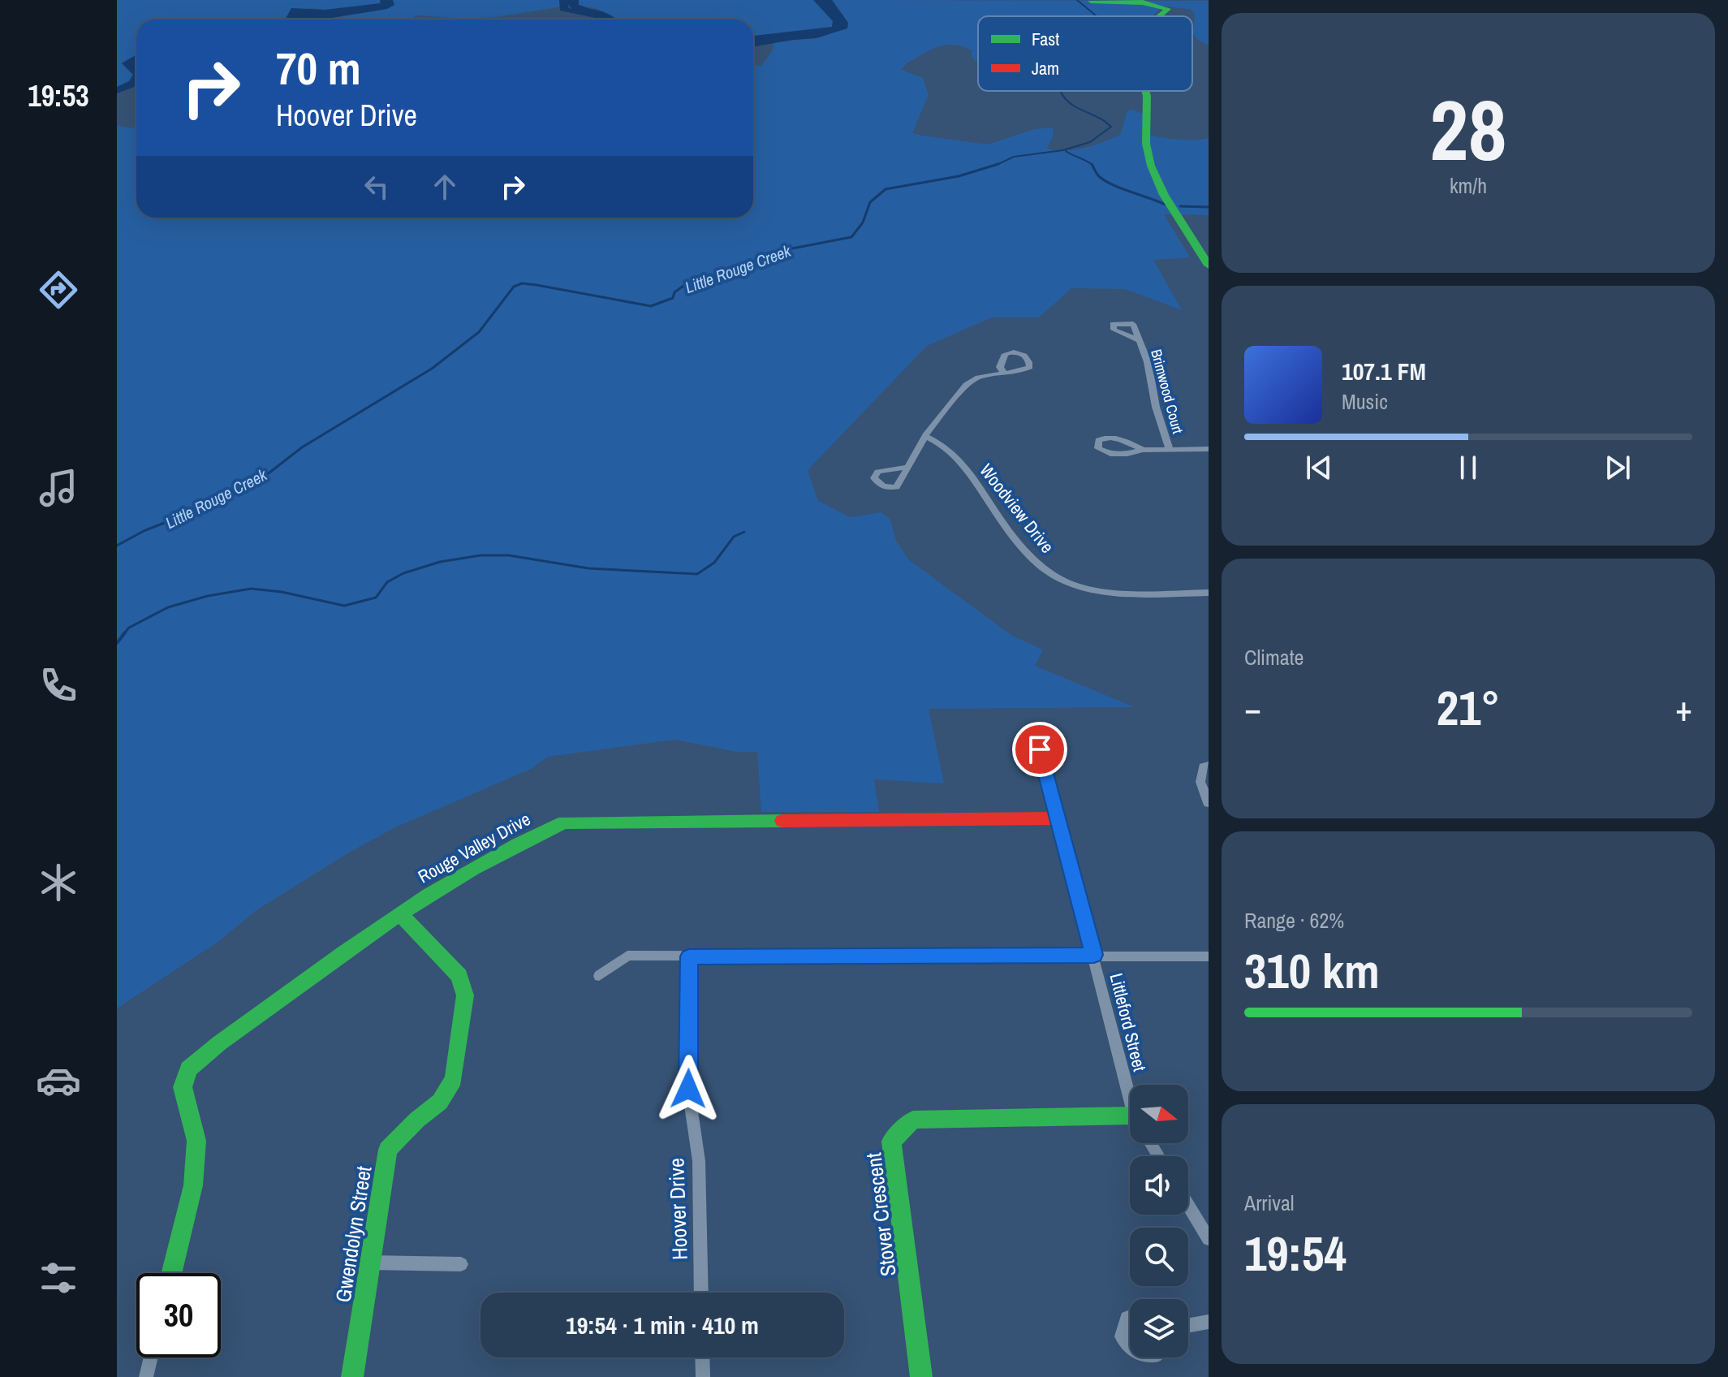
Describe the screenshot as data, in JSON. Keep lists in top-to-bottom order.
{
  "streets": {
    "street": [
      "Brimwood Court",
      "Woodview Drive",
      "Rouge Valley Drive",
      "Littleford Street",
      "Hoover Drive",
      "Stover Crescent",
      "Gwendolyn Street"
    ]
  },
  "crossings": [
    ["Rouge Valley Drive", "Littleford Street"],
    ["Rouge Valley Drive", "Gwendolyn Street"]
  ],
  "water": ["Little Rouge Creek"],
  "legend": ["Fast", "Jam"],
  "north": "right",
  "page": {
    "tabs": "19:53",
    "tile": [
      ["28", "km/h"],
      "Climate",
      ["Range · 62%", "310 km"],
      ["Arrival", "19:54"]
    ],
    "turn": ["70 m", "Hoover Drive"],
    "song": ["107.1 FM", "Music"],
    "heat": ["−", "21°", "+"],
    "limit": "30",
    "trip": "19:54 · 1 min · 410 m"
  }
}
